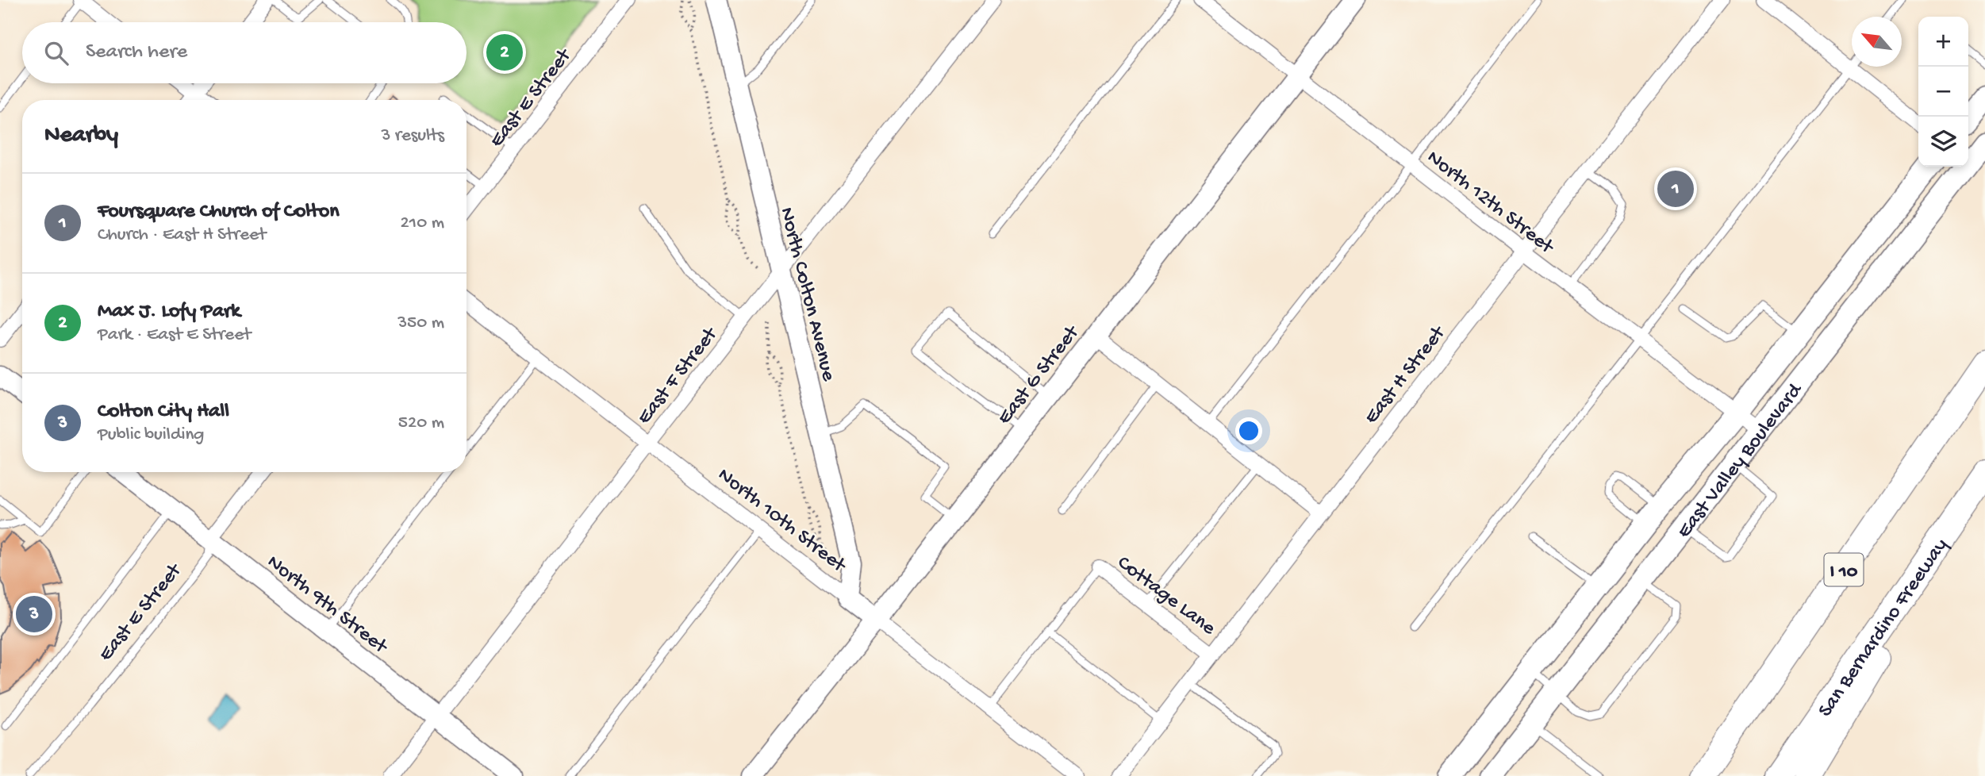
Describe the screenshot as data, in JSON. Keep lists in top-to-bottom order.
{
  "streets": {
    "highway": ["I 10", "San Bernardino Freeway"],
    "main road": ["East Valley Boulevard"],
    "street": [
      "East E Street",
      "North 12th Street",
      "North Colton Avenue",
      "East G Street",
      "East H Street",
      "East F Street",
      "North 10th Street",
      "Cottage Lane",
      "North 9th Street"
    ]
  },
  "crossings": [
    ["East E Street", "North 9th Street"],
    ["North 12th Street", "East G Street"],
    ["North 12th Street", "East H Street"],
    ["North 12th Street", "East Valley Boulevard"],
    ["North Colton Avenue", "East F Street"],
    ["North Colton Avenue", "North 10th Street"],
    ["East G Street", "North 10th Street"],
    ["East H Street", "Cottage Lane"],
    ["East F Street", "North 10th Street"],
    ["East F Street", "North 9th Street"]
  ],
  "north": "top left",
  "page": {
    "map_buttons": ["+", "−"],
    "search": "Search here",
    "pins": ["2", "1", "3"],
    "heading": ["Nearby", "3 results"],
    "list": [
      {
        "mark": "1",
        "name": "Foursquare Church of Colton",
        "note": "Church · East H Street",
        "value": "210 m"
      },
      {
        "mark": "2",
        "name": "Max J. Lofy Park",
        "note": "Park · East E Street",
        "value": "350 m"
      },
      {
        "mark": "3",
        "name": "Colton City Hall",
        "note": "Public building",
        "value": "520 m"
      }
    ]
  }
}
